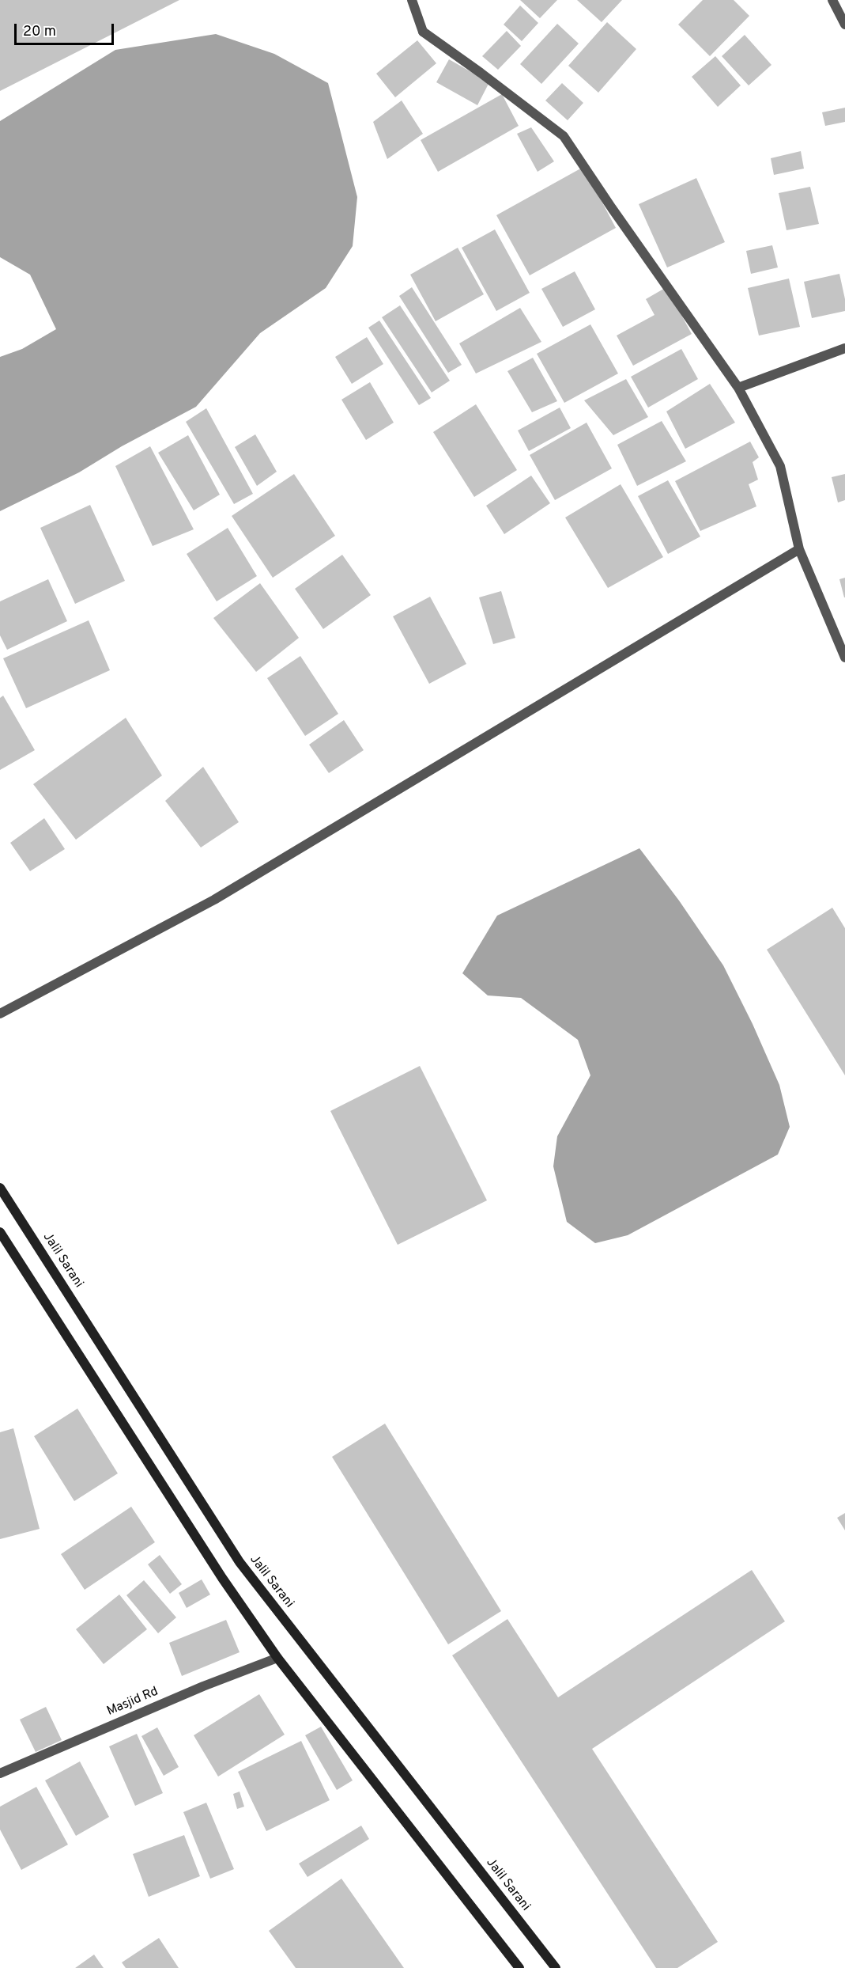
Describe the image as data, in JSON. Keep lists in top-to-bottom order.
{
  "streets": {
    "main road": ["Jalil Sarani"],
    "street": ["Masjid Rd"]
  },
  "scale_bar": "20 m"
}
